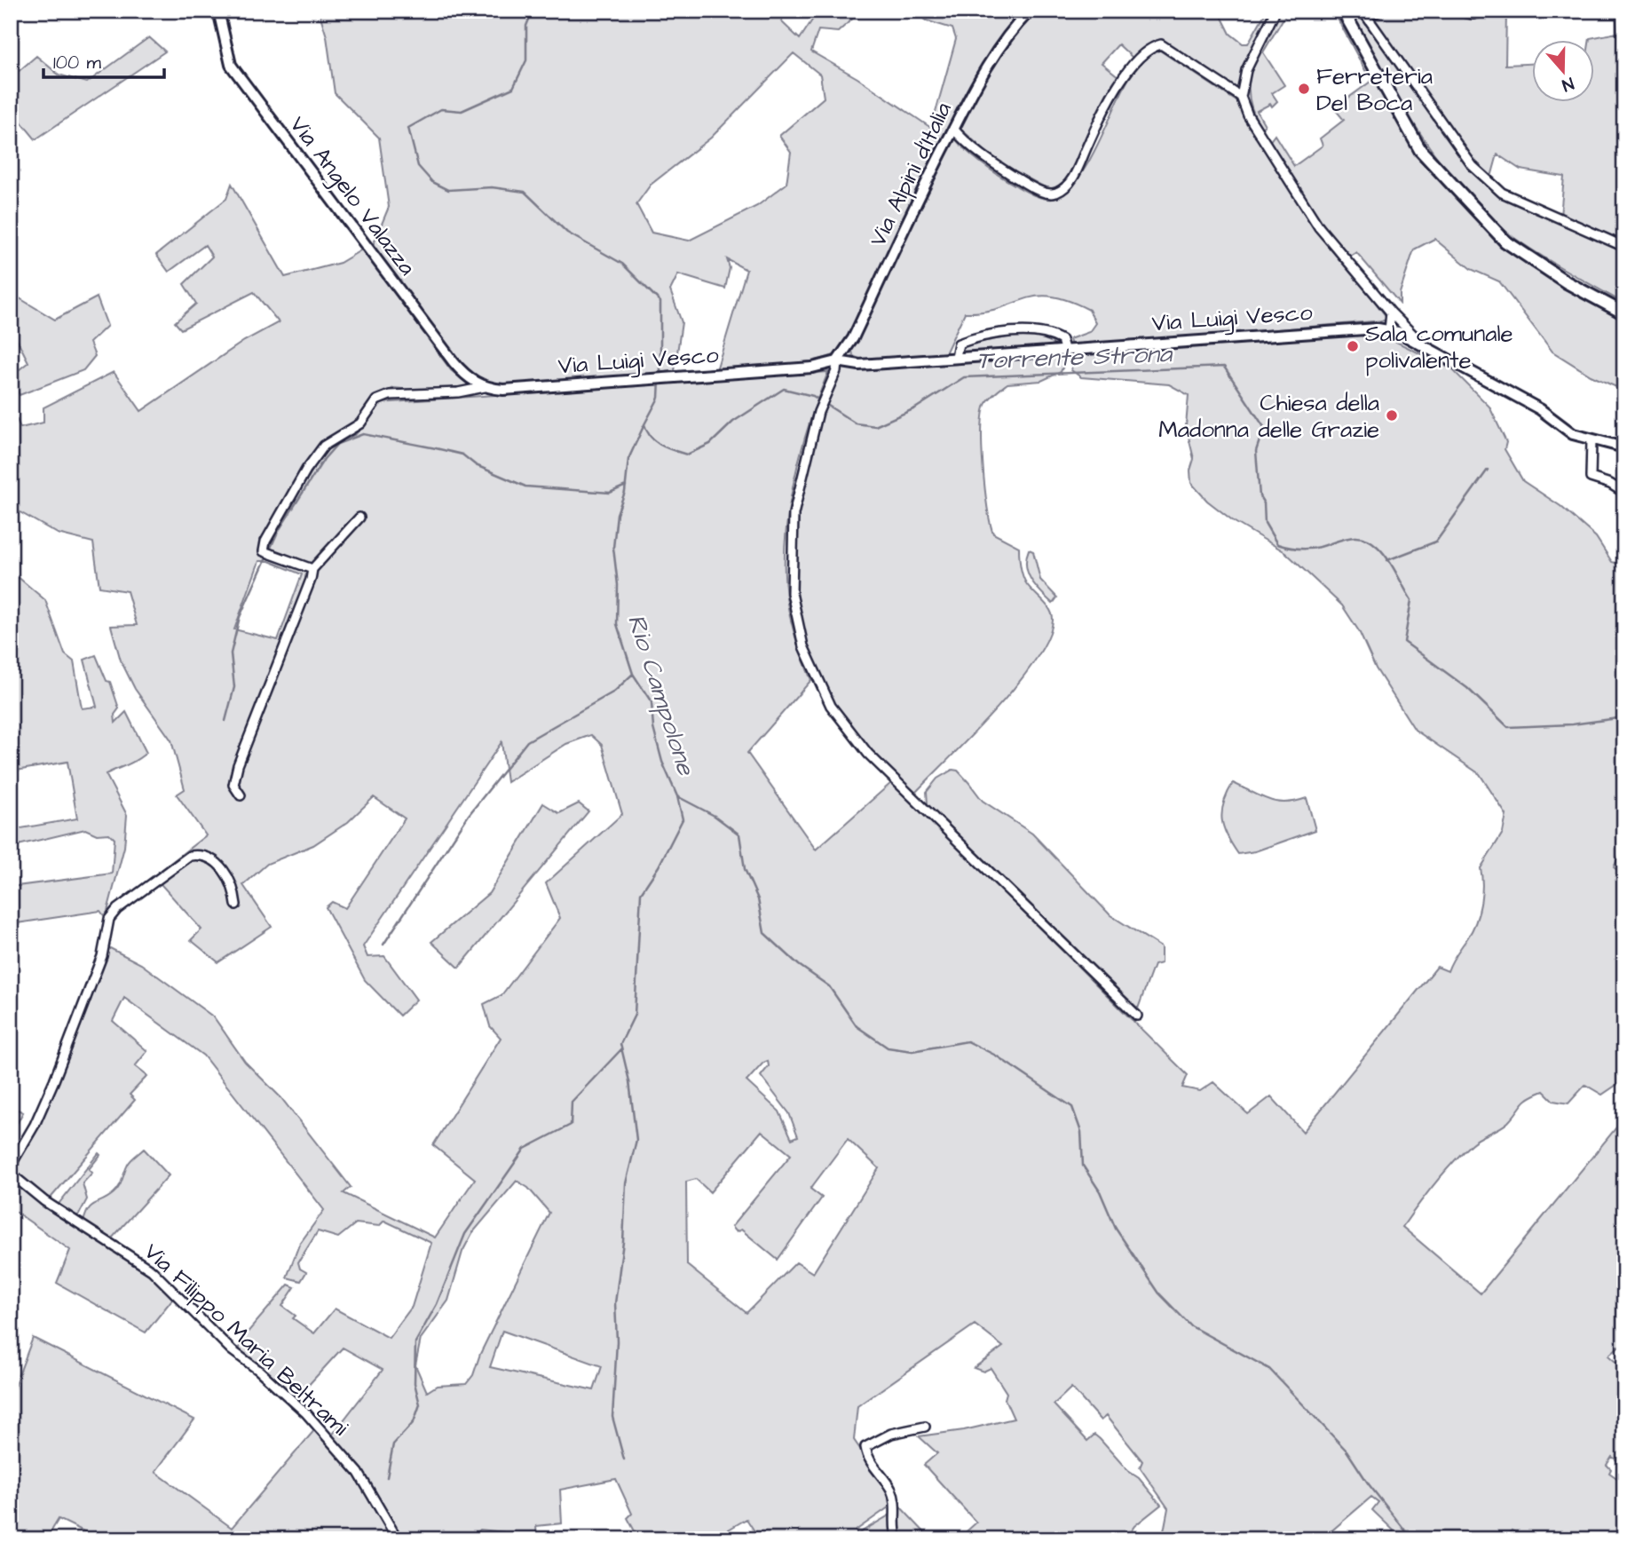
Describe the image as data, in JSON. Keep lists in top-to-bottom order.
{
  "streets": {
    "street": [
      "Via Alpini d'Italia",
      "Via Angelo Valazza",
      "Via Luigi Vesco",
      "Via Filippo Maria Beltrami"
    ]
  },
  "crossings": [
    ["Via Alpini d'Italia", "Via Luigi Vesco"],
    ["Via Angelo Valazza", "Via Luigi Vesco"]
  ],
  "water": ["Torrente Strona", "Rio Campolone"],
  "places": ["Ferreteria Del Boca", "Sala comunale polivalente", "Chiesa della Madonna delle Grazie"],
  "scale_bar": "100 m",
  "north": "bottom"
}
